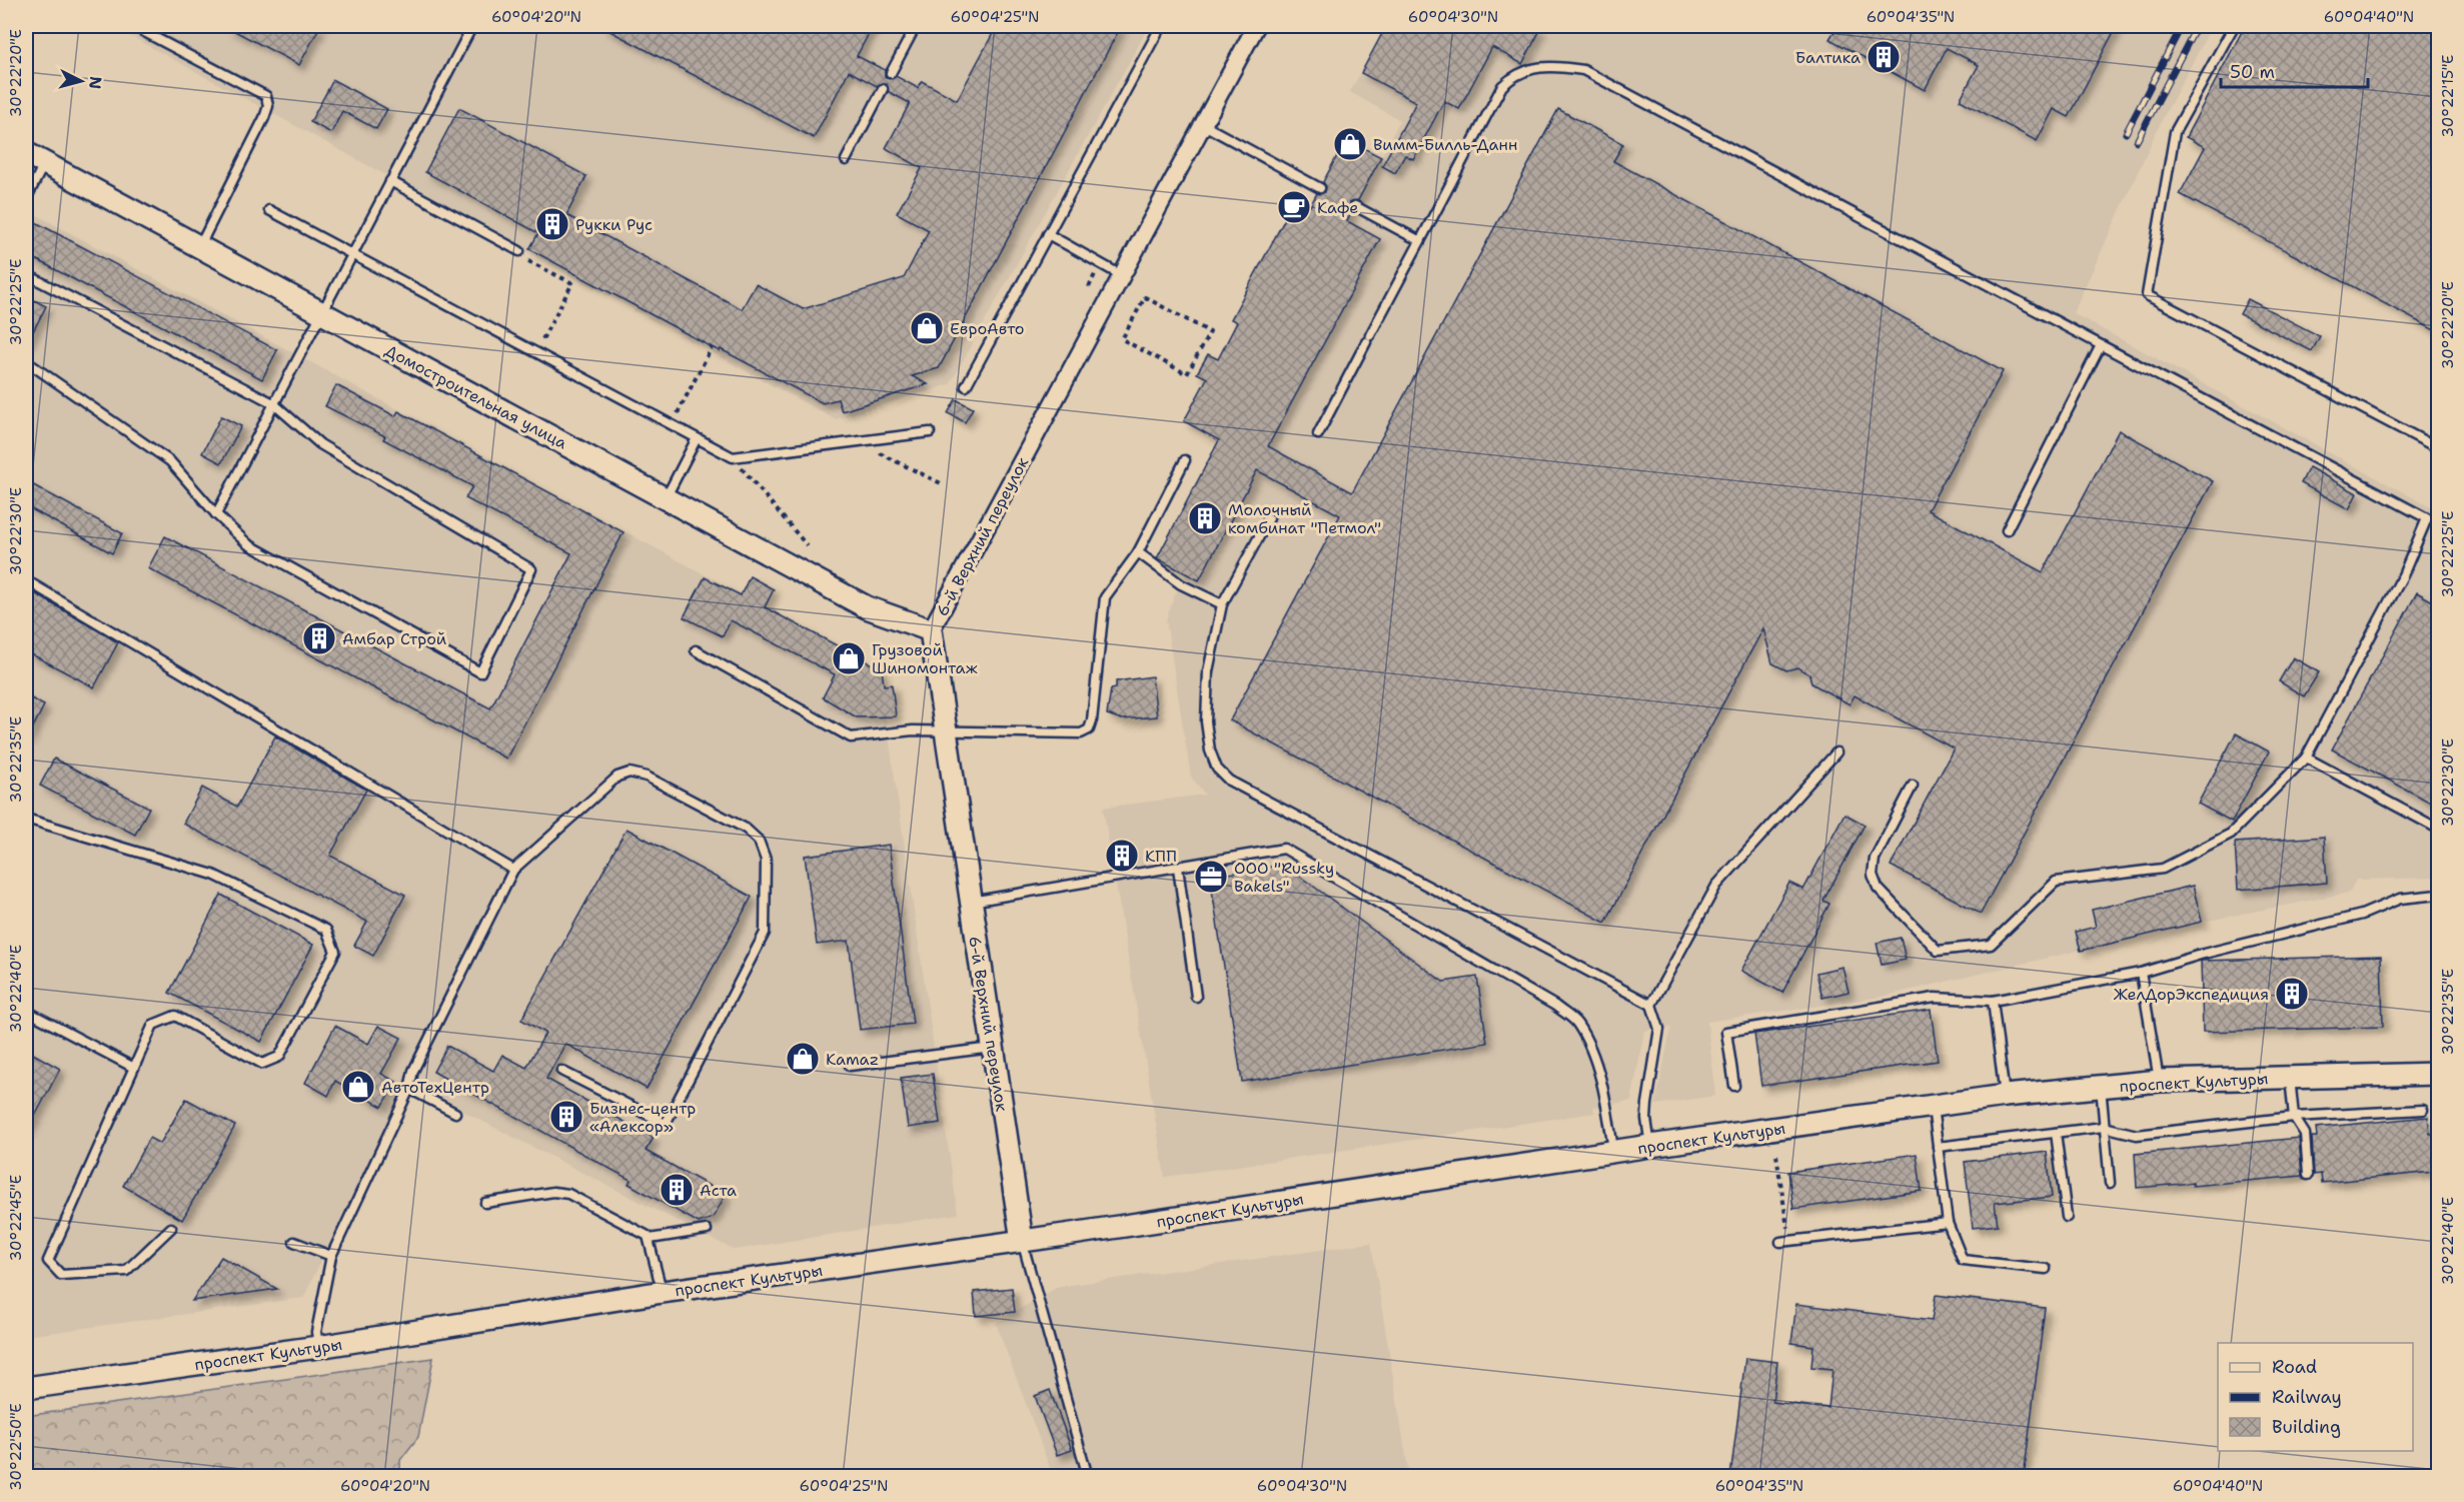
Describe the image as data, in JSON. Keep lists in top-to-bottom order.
{
  "streets": {
    "street": ["Домостроительная улица", "6-й Верхний переулок", "проспект Культуры"]
  },
  "crossings": [
    ["Домостроительная улица", "6-й Верхний переулок"],
    ["6-й Верхний переулок", "проспект Культуры"]
  ],
  "places": {
    "building": [
      "Балтика",
      "Рукки Рус",
      "Молочный комбинат \"Петмол\"",
      "Амбар Строй",
      "КПП",
      "ЖелДорЭкспедиция",
      "Бизнес-центр «Алексор»",
      "Аста"
    ],
    "shop": [
      "Вимм-Билль-Данн",
      "ЕвроАвто",
      "Грузовой Шиномонтаж",
      "Kamaz",
      "АвтоТехЦентр"
    ],
    "cafe": ["Кафе"],
    "office": ["ООО \"Russky Bakels\""]
  },
  "legend": ["Road", "Railway", "Building"],
  "scale_bar": "50 m",
  "north": "right",
  "coordinates": [
    "60°04'20\"N",
    "60°04'25\"N",
    "60°04'30\"N",
    "60°04'35\"N",
    "60°04'40\"N",
    "30°22'20\"E",
    "30°22'15\"E",
    "30°22'25\"E",
    "30°22'30\"E",
    "30°22'35\"E",
    "30°22'40\"E",
    "30°22'45\"E",
    "30°22'50\"E"
  ]
}
